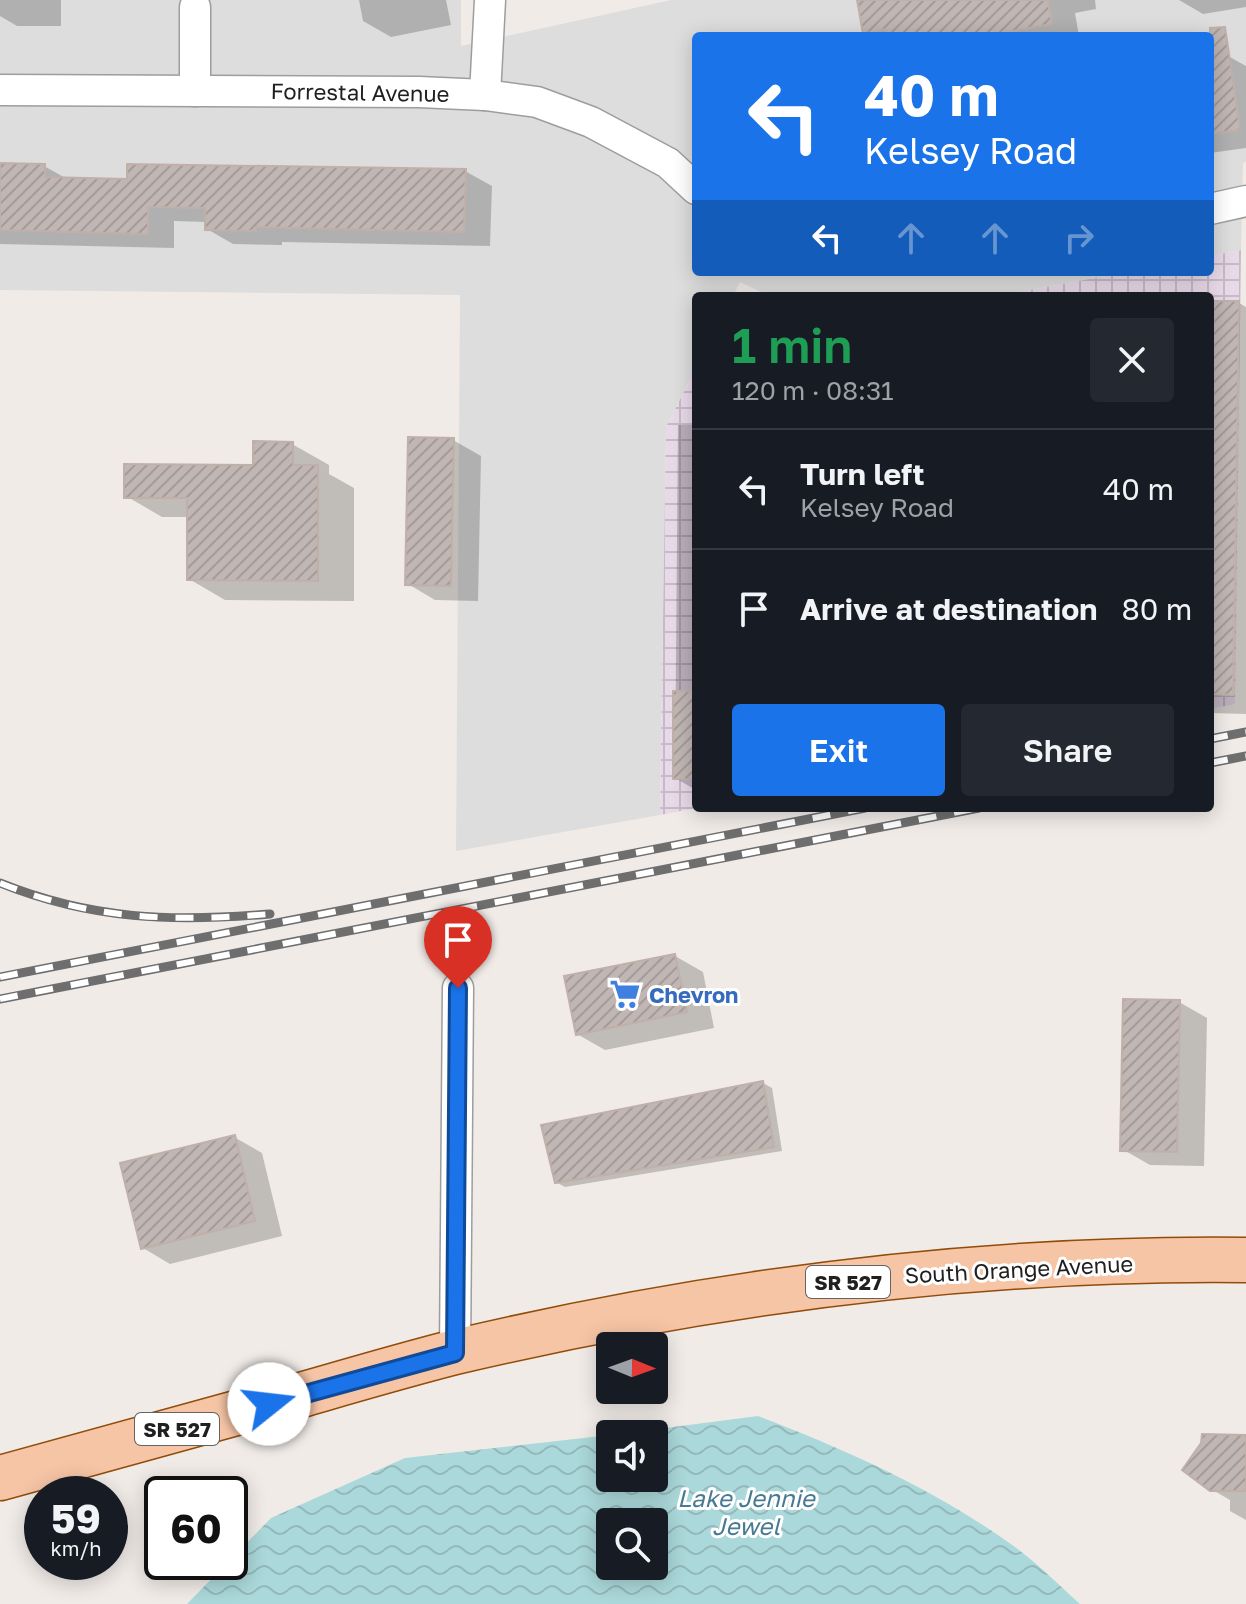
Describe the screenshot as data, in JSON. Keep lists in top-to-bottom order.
{
  "streets": {
    "main road": ["South Orange Avenue", "SR 527"],
    "street": ["Forrestal Avenue"]
  },
  "water": ["Lake Jennie Jewel"],
  "places": {
    "supermarket": ["Chevron"]
  },
  "north": "right",
  "page": {
    "turn": ["40 m", "Kelsey Road"],
    "heading": ["1 min", "120 m · 08:31"],
    "list": [
      {
        "name": "Turn left",
        "note": "Kelsey Road",
        "value": "40 m"
      },
      {
        "name": "Arrive at destination",
        "value": "80 m"
      }
    ],
    "buttons": ["Exit", "Share"],
    "speed": "59 km/h",
    "limit": "60"
  }
}
